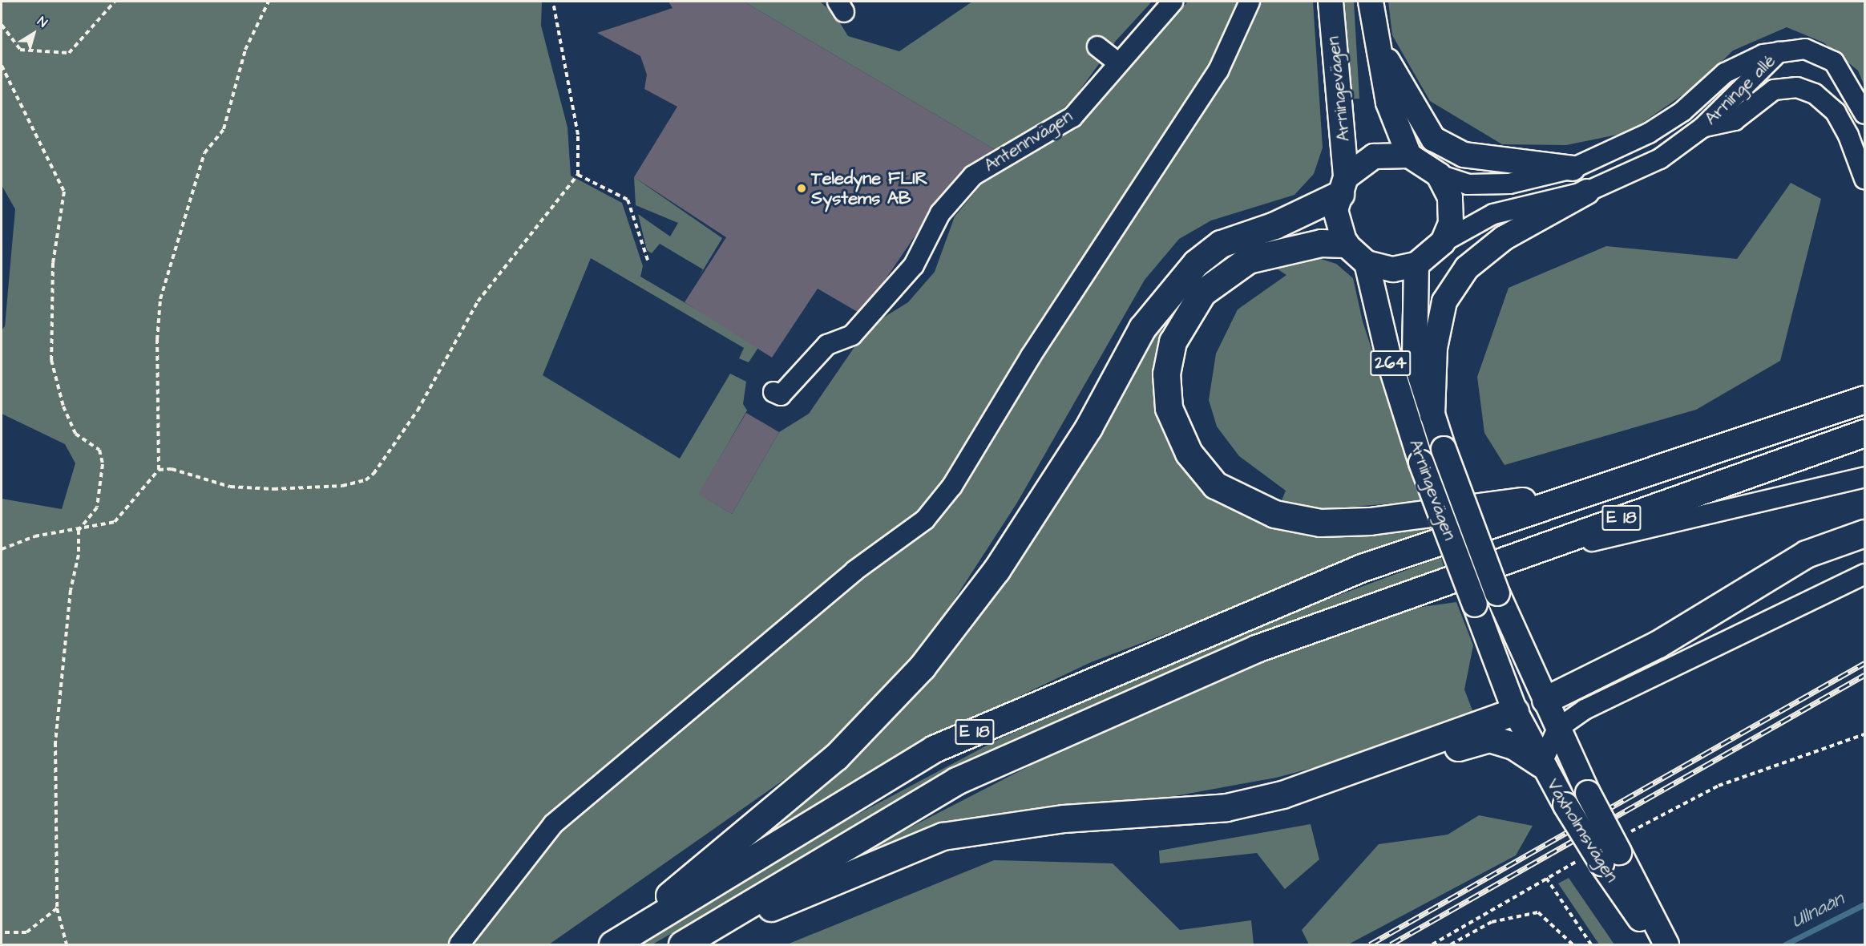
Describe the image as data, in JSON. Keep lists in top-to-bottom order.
{
  "streets": {
    "highway": ["E 18"],
    "main road": ["Arningevägen", "264", "Vaxholmsvägen"],
    "street": ["Arninge allé", "Antennvägen"]
  },
  "crossings": [
    ["Arningevägen", "Arninge allé"],
    ["Arningevägen", "Vaxholmsvägen"]
  ],
  "water": ["Ullnaån"],
  "places": ["Teledyne FLIR Systems AB"],
  "north": "top right"
}
